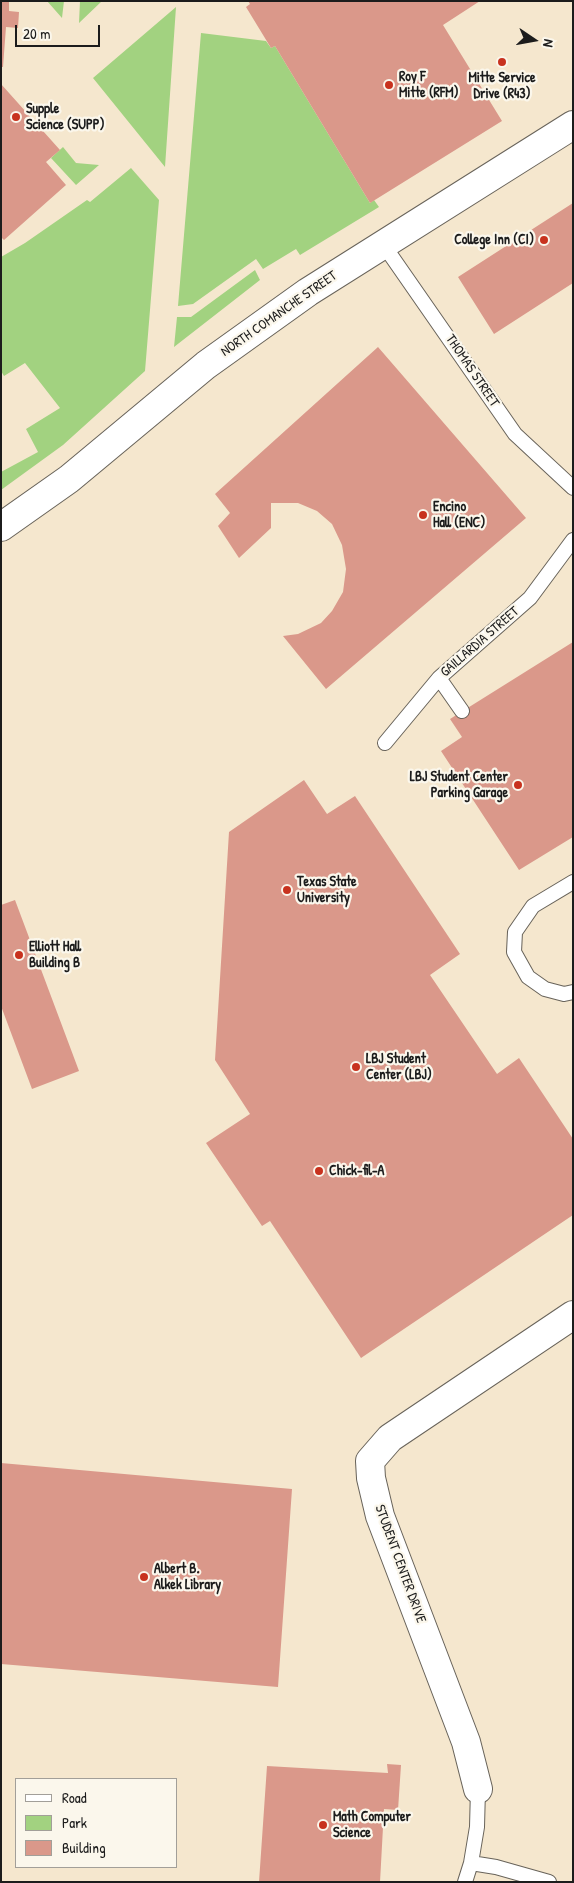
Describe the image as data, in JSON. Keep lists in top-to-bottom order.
{
  "streets": {
    "street": ["NORTH COMANCHE STREET", "STUDENT CENTER DRIVE"],
    "lane": ["THOMAS STREET", "GAILLARDIA STREET"]
  },
  "crossings": [
    ["NORTH COMANCHE STREET", "THOMAS STREET"]
  ],
  "places": [
    "Mitte Service Drive (R43)",
    "Roy F Mitte (RFM)",
    "Supple Science (SUPP)",
    "College Inn (CI)",
    "Encino Hall (ENC)",
    "LBJ Student Center Parking Garage",
    "Texas State University",
    "Elliott Hall Building B",
    "LBJ Student Center (LBJ)",
    "Chick-fil-A",
    "Albert B. Alkek Library",
    "Math Computer Science"
  ],
  "legend": ["Road", "Park", "Building"],
  "scale_bar": "20 m",
  "north": "right"
}
